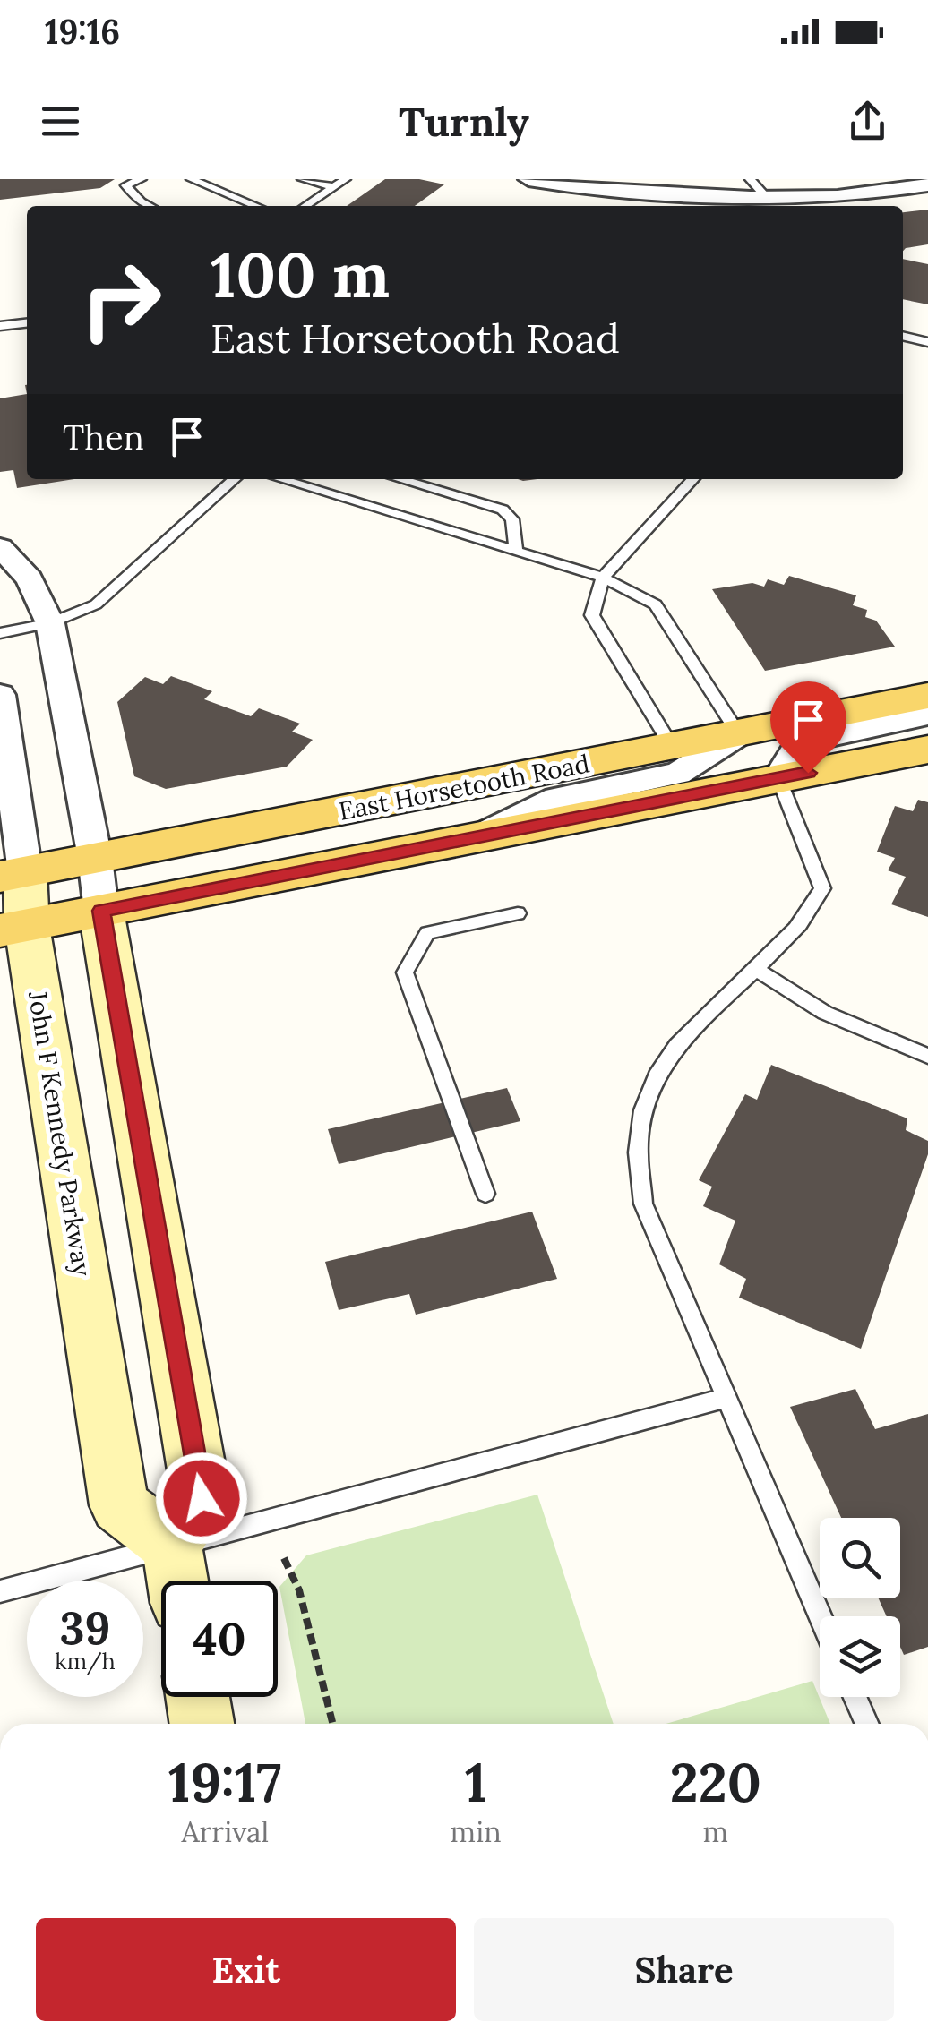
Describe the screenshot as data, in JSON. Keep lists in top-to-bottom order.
{
  "streets": {
    "main road": ["East Horsetooth Road"],
    "street": ["John F Kennedy Parkway"]
  },
  "crossings": [
    ["East Horsetooth Road", "John F Kennedy Parkway"]
  ],
  "page": {
    "status": "19:16",
    "header": "Turnly",
    "turn": ["100 m", "East Horsetooth Road"],
    "then": "Then",
    "speed": "39 km/h",
    "limit": "40",
    "eta": [
      "19:17",
      "Arrival",
      "1",
      "min",
      "220",
      "m"
    ],
    "buttons": ["Exit", "Share"]
  }
}
